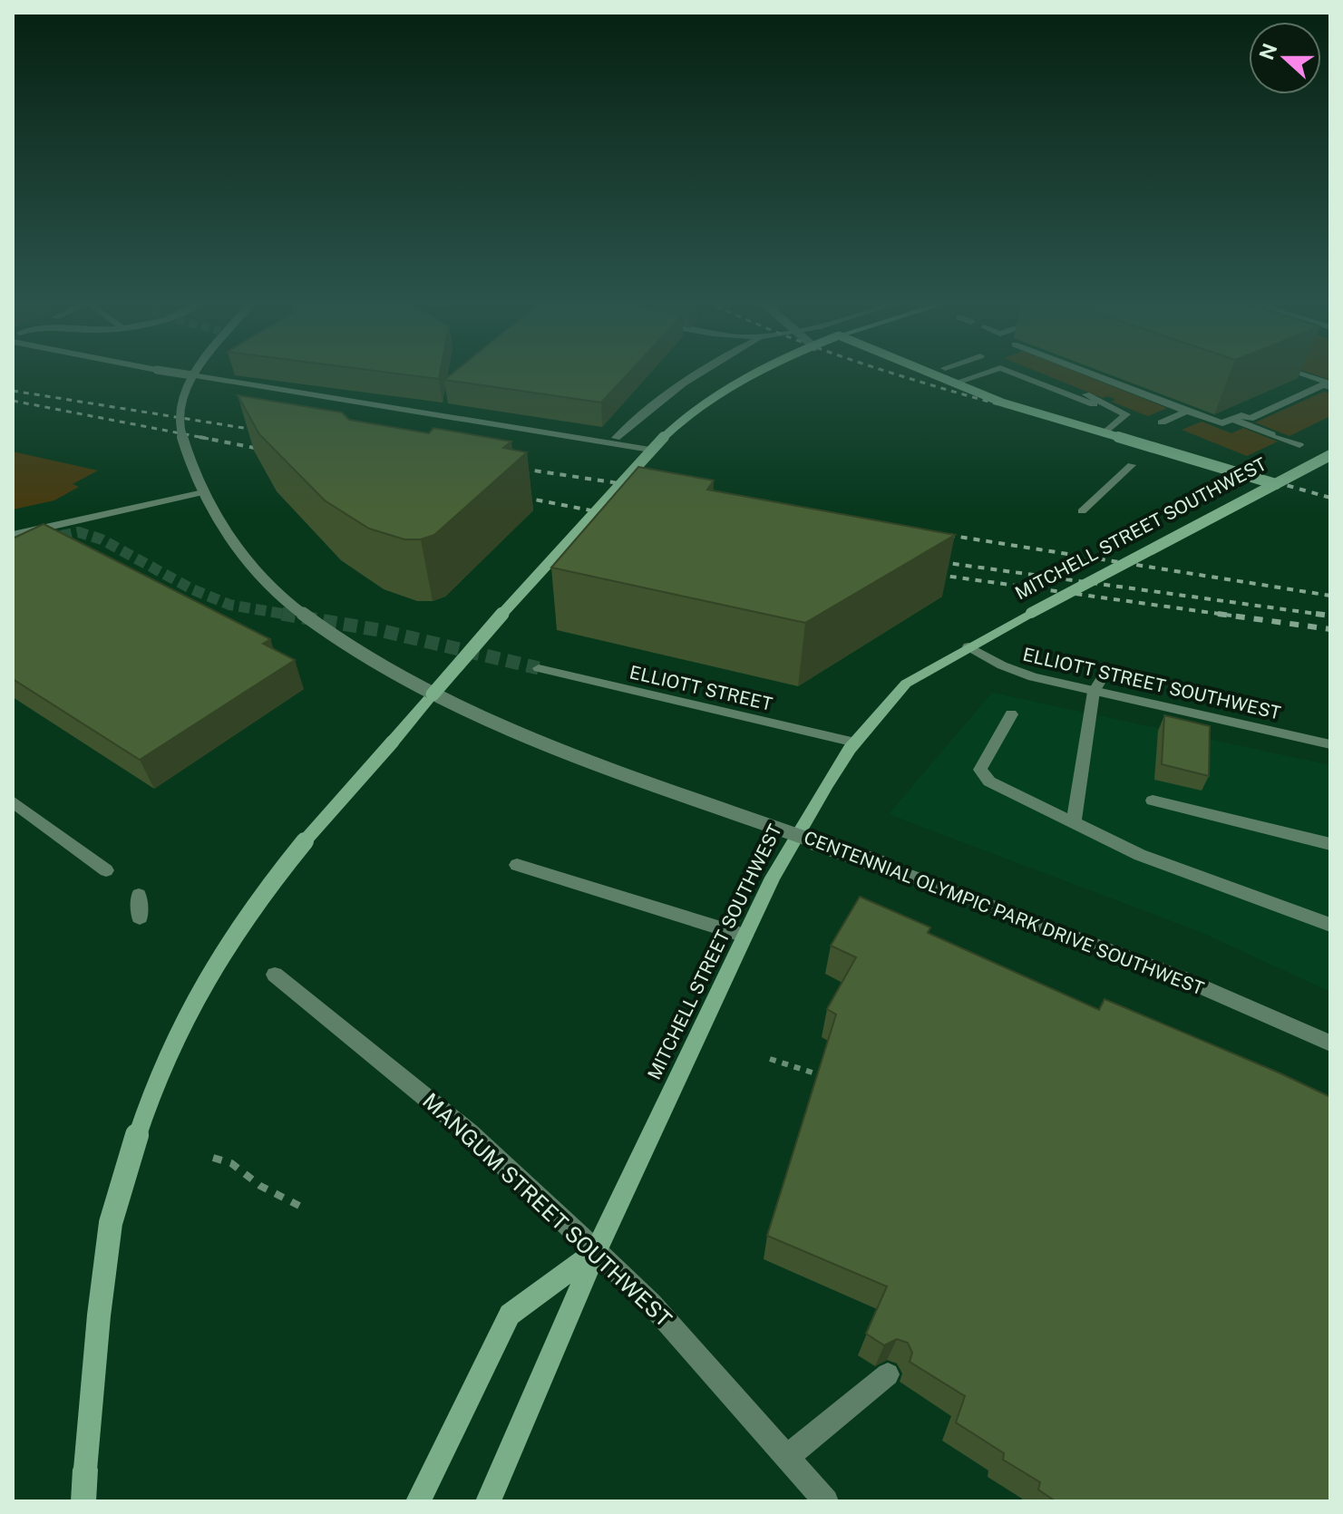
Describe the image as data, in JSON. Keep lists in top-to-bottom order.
{
  "streets": {
    "main road": ["MITCHELL STREET SOUTHWEST"],
    "street": [
      "ELLIOTT STREET SOUTHWEST",
      "ELLIOTT STREET",
      "CENTENNIAL OLYMPIC PARK DRIVE SOUTHWEST",
      "MANGUM STREET SOUTHWEST"
    ]
  },
  "crossings": [
    ["MITCHELL STREET SOUTHWEST", "ELLIOTT STREET SOUTHWEST"],
    ["MITCHELL STREET SOUTHWEST", "ELLIOTT STREET"],
    ["MITCHELL STREET SOUTHWEST", "MANGUM STREET SOUTHWEST"]
  ],
  "north": "left"
}
